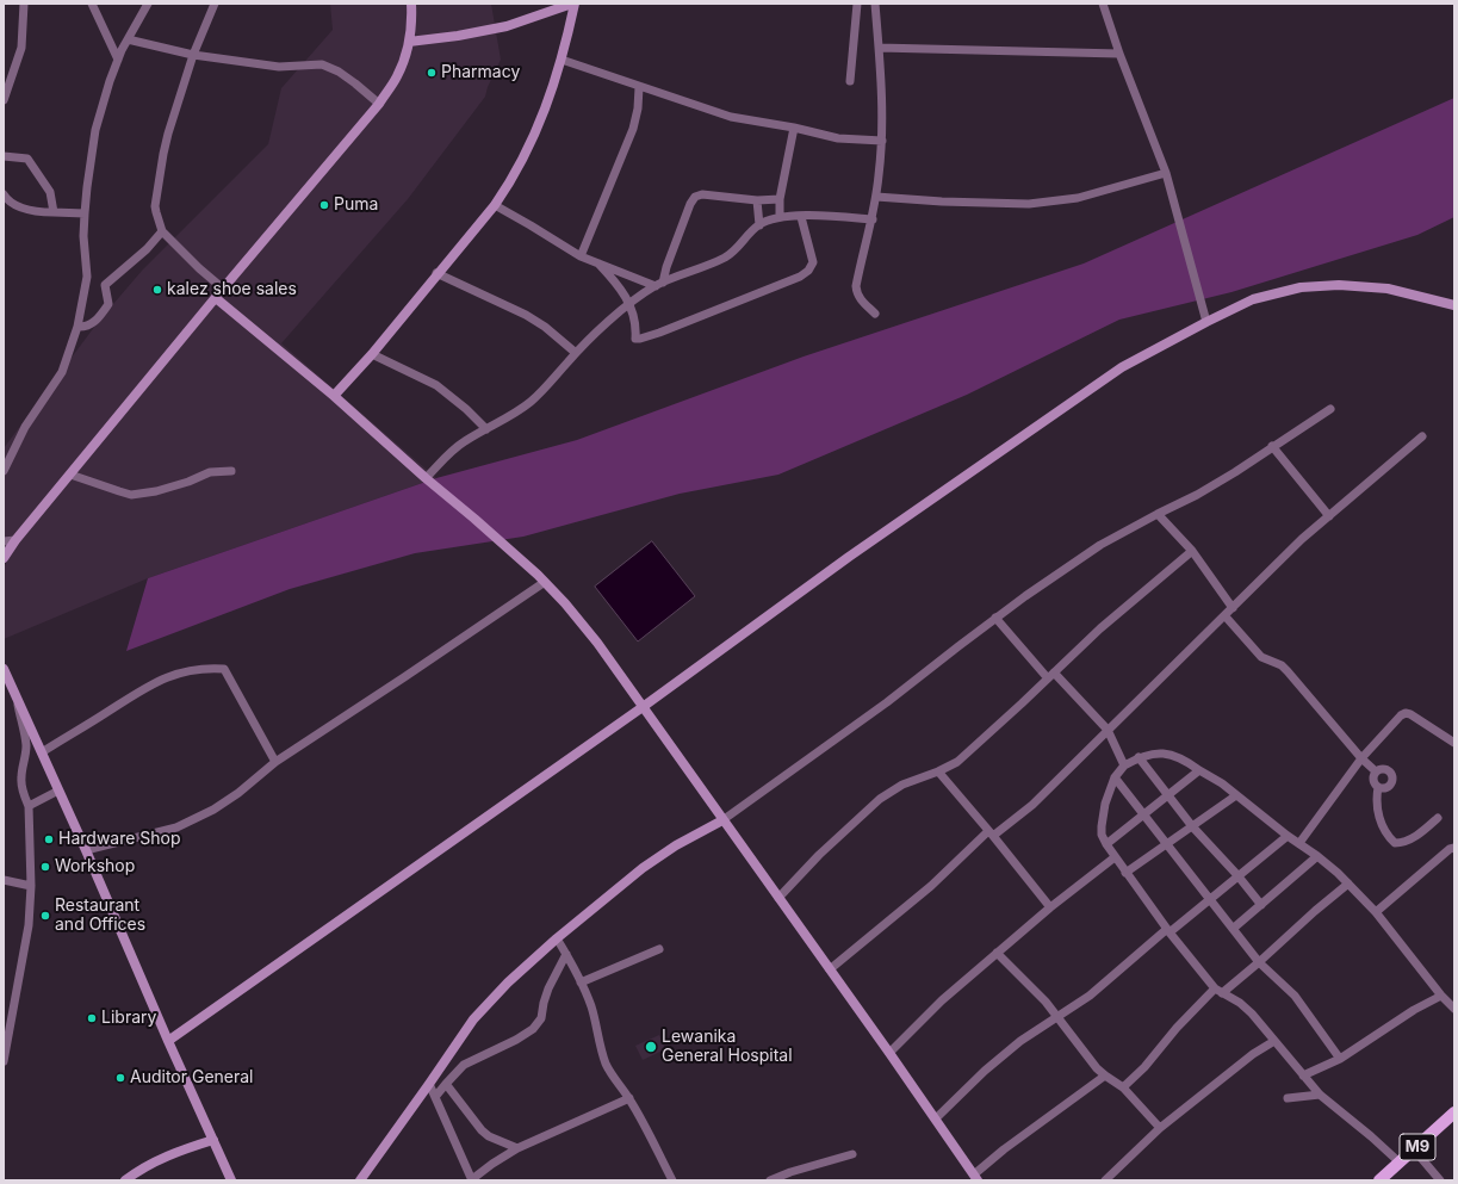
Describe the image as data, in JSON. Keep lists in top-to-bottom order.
{
  "streets": {
    "main road": ["M9"]
  },
  "places": [
    "Pharmacy",
    "Puma",
    "kalez shoe sales",
    "Hardware Shop",
    "Workshop",
    "Restaurant and Offices",
    "Library",
    "Lewanika General Hospital",
    "Auditor General"
  ]
}
